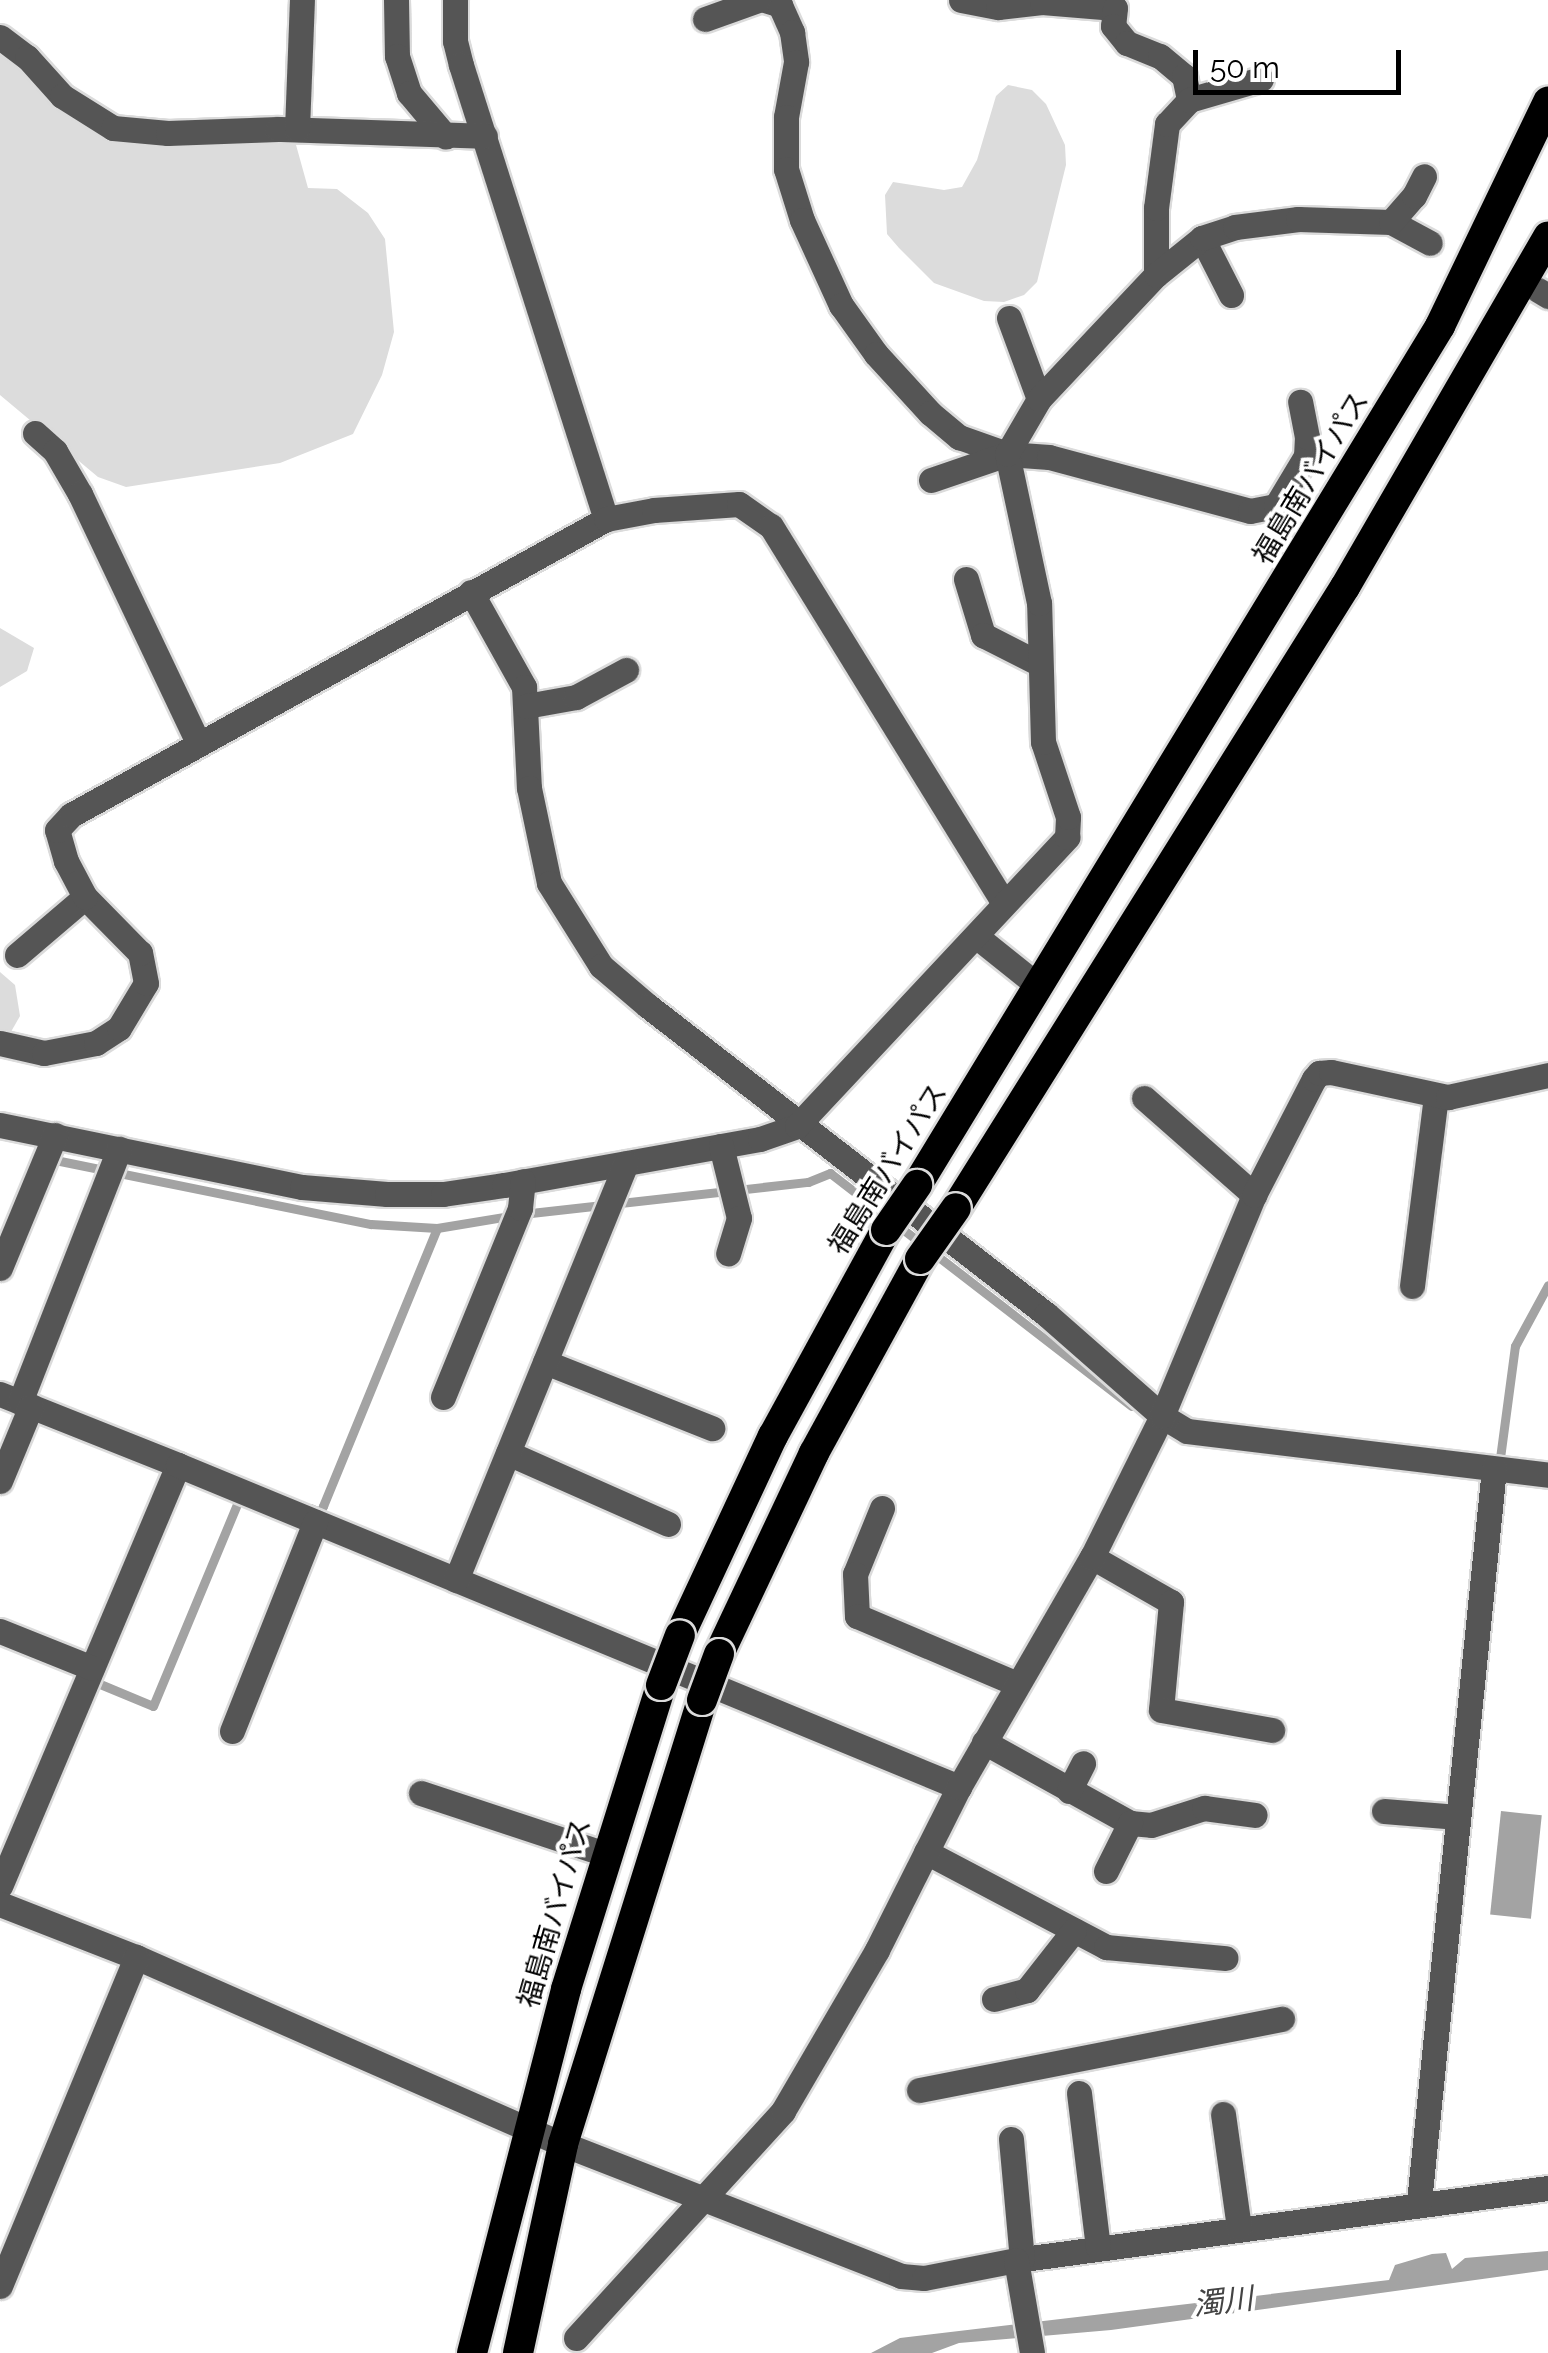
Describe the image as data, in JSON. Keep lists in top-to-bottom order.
{
  "streets": {
    "highway": ["福島南バイパス"]
  },
  "water": ["濁川"],
  "scale_bar": "50 m"
}
